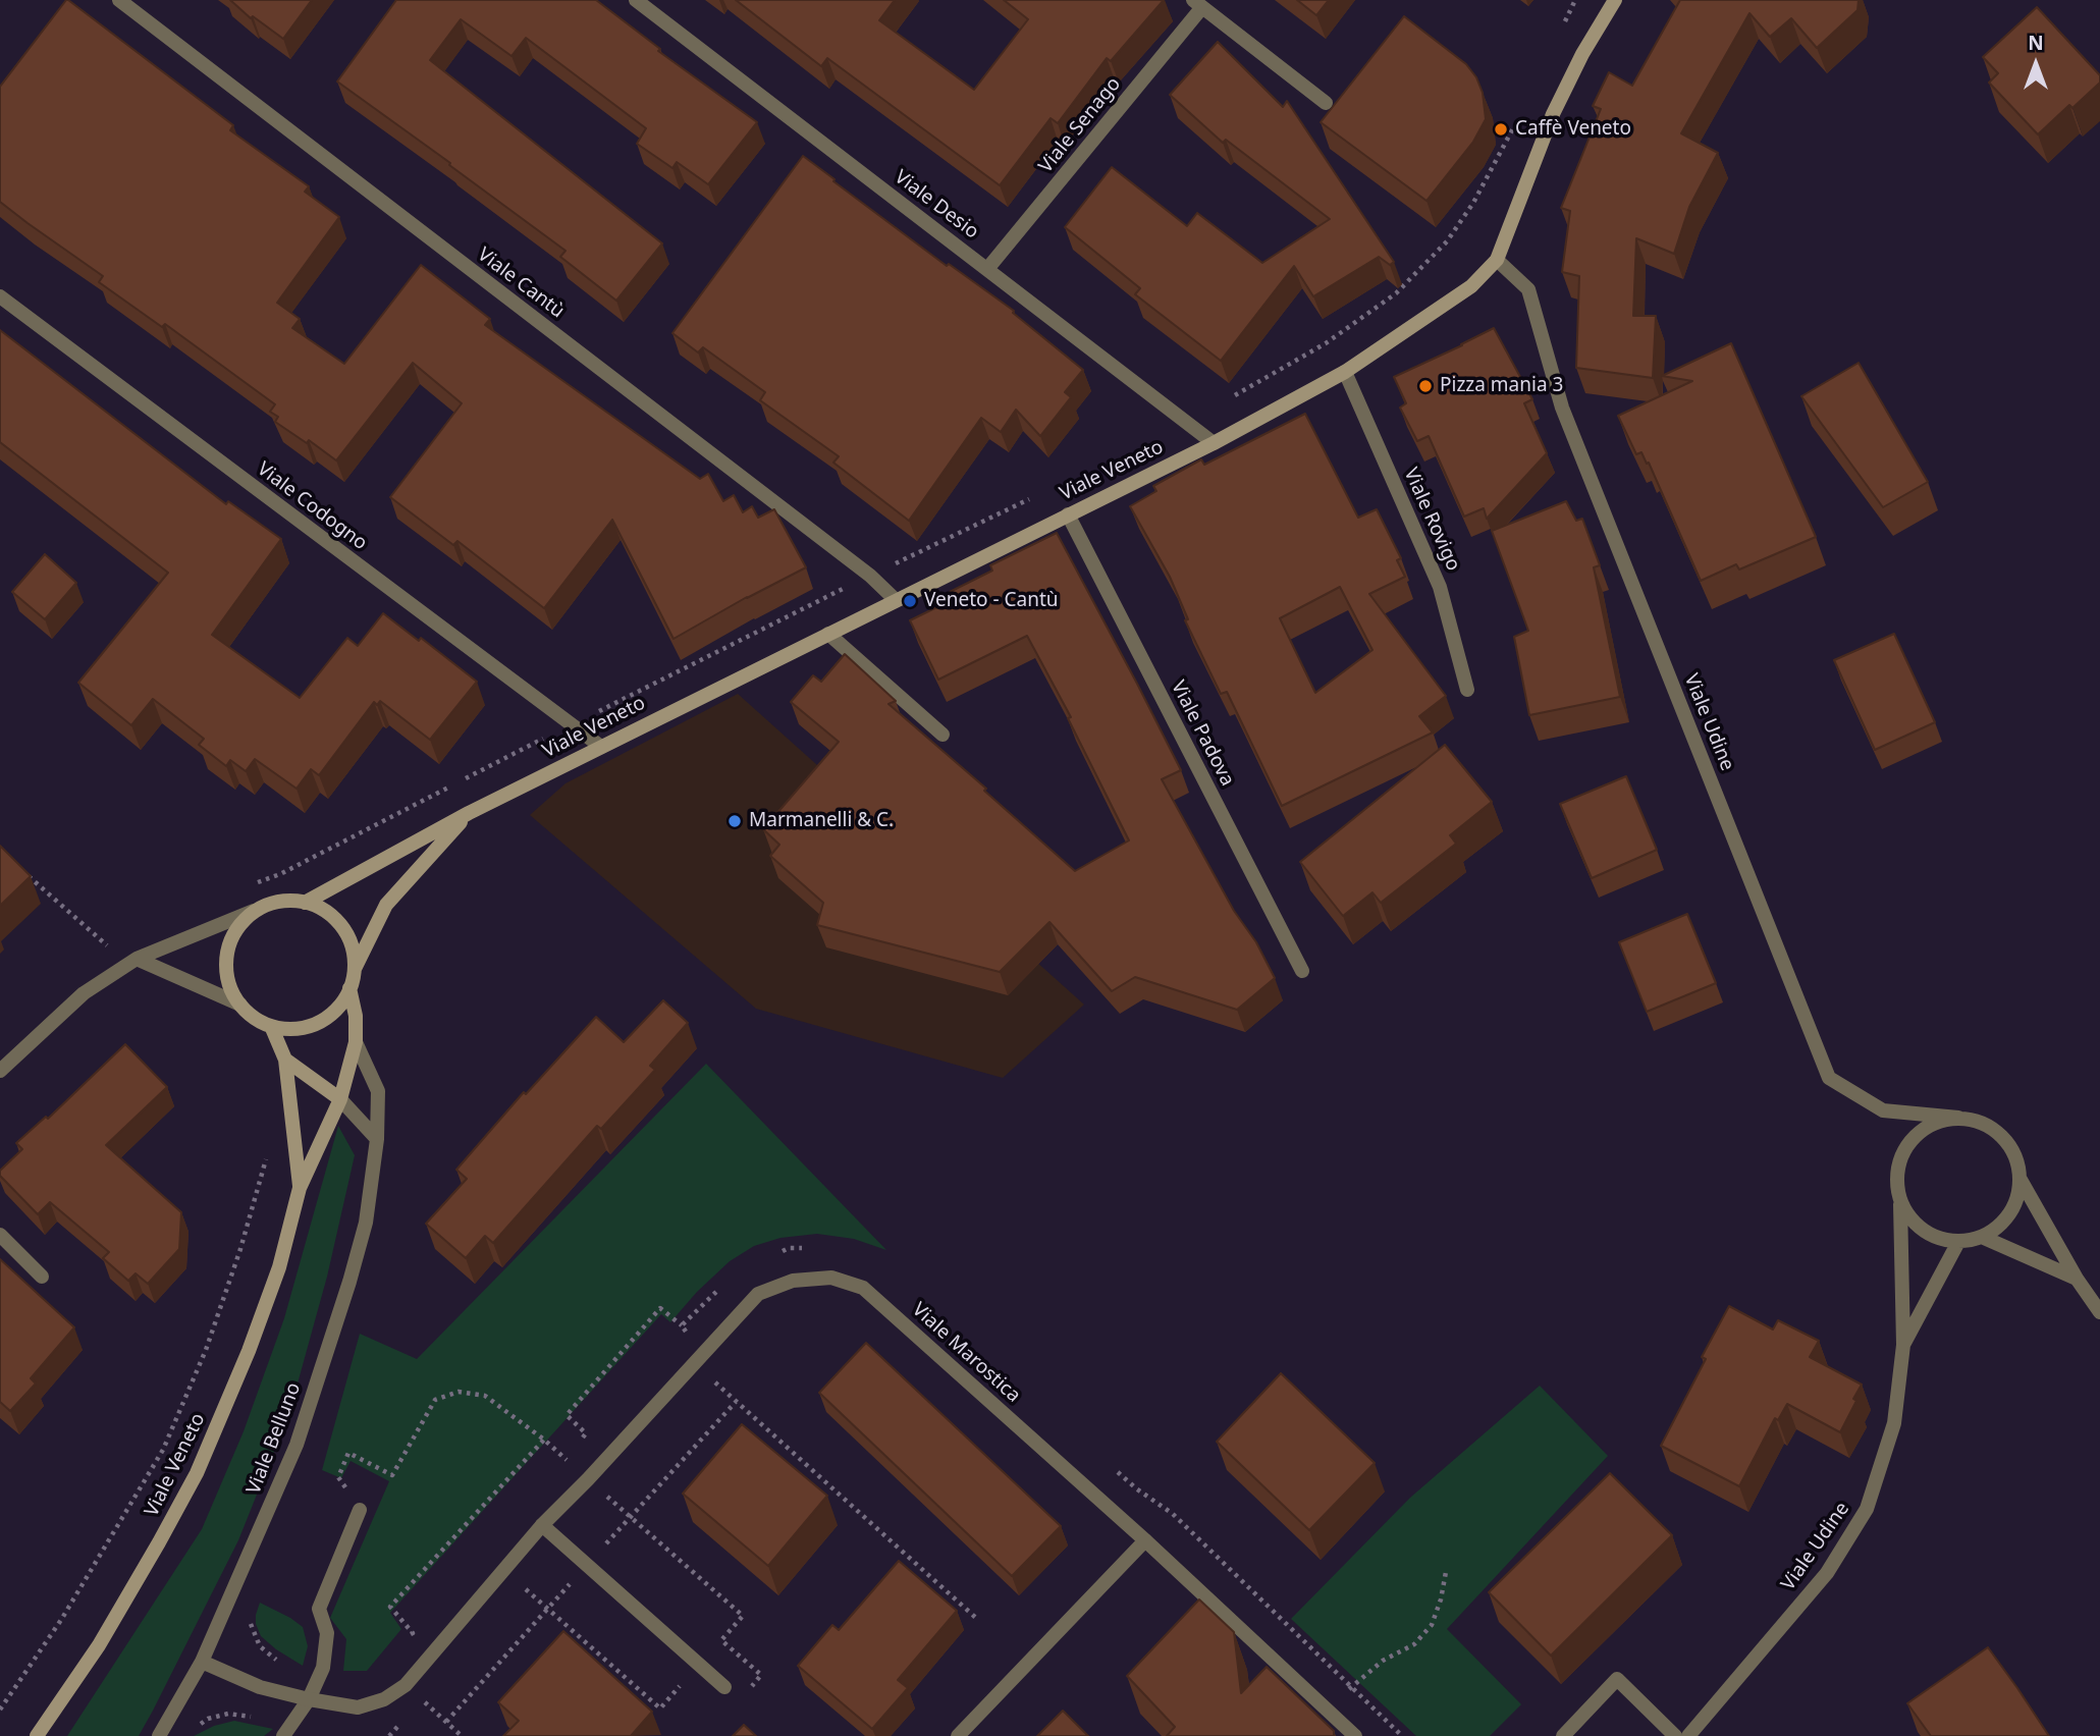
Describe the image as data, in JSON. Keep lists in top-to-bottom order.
{
  "streets": {
    "main road": ["Viale Veneto"],
    "street": [
      "Viale Senago",
      "Viale Desio",
      "Viale Cantù",
      "Viale Codogno",
      "Viale Rovigo",
      "Viale Udine",
      "Viale Padova",
      "Viale Marostica",
      "Viale Belluno"
    ]
  },
  "crossings": [
    ["Viale Senago", "Viale Desio"],
    ["Viale Desio", "Viale Veneto"],
    ["Viale Cantù", "Viale Veneto"],
    ["Viale Veneto", "Viale Codogno"],
    ["Viale Veneto", "Viale Rovigo"],
    ["Viale Veneto", "Viale Udine"],
    ["Viale Veneto", "Viale Padova"],
    ["Viale Veneto", "Viale Belluno"],
    ["Viale Marostica", "Viale Belluno"]
  ],
  "places": [
    "Caffè Veneto",
    "Pizza mania 3",
    "Veneto - Cantù",
    "Marmanelli & C."
  ],
  "north": "top"
}
